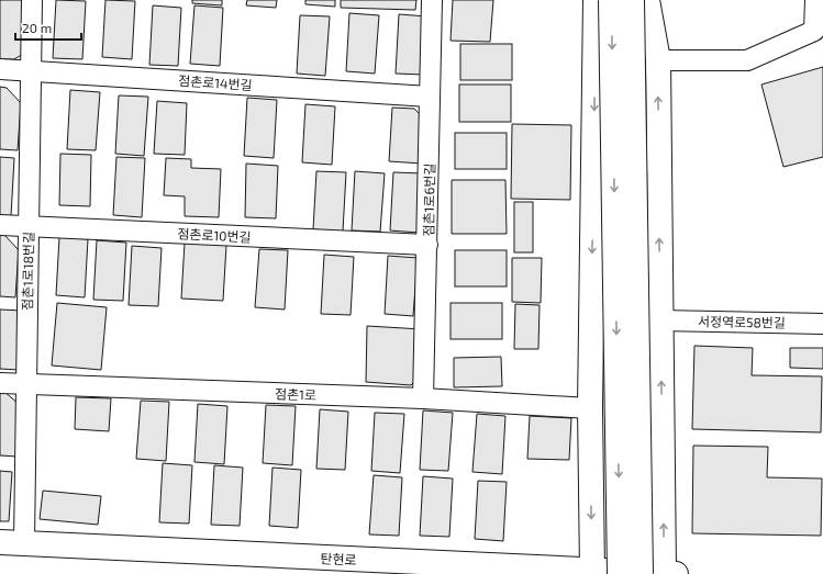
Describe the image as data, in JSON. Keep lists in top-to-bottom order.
{
  "streets": {
    "street": [
      "점촌로14번길",
      "점촌1로6번길",
      "점촌로10번길",
      "점촌1로18번길",
      "서정역로58번길",
      "점촌1로",
      "탄현로"
    ]
  },
  "crossings": [
    ["점촌로14번길", "점촌1로6번길"],
    ["점촌로14번길", "점촌1로18번길"],
    ["점촌1로6번길", "점촌로10번길"],
    ["점촌1로6번길", "점촌1로"],
    ["점촌로10번길", "점촌1로18번길"],
    ["점촌1로18번길", "점촌1로"],
    ["점촌1로18번길", "탄현로"]
  ],
  "scale_bar": "20 m"
}
